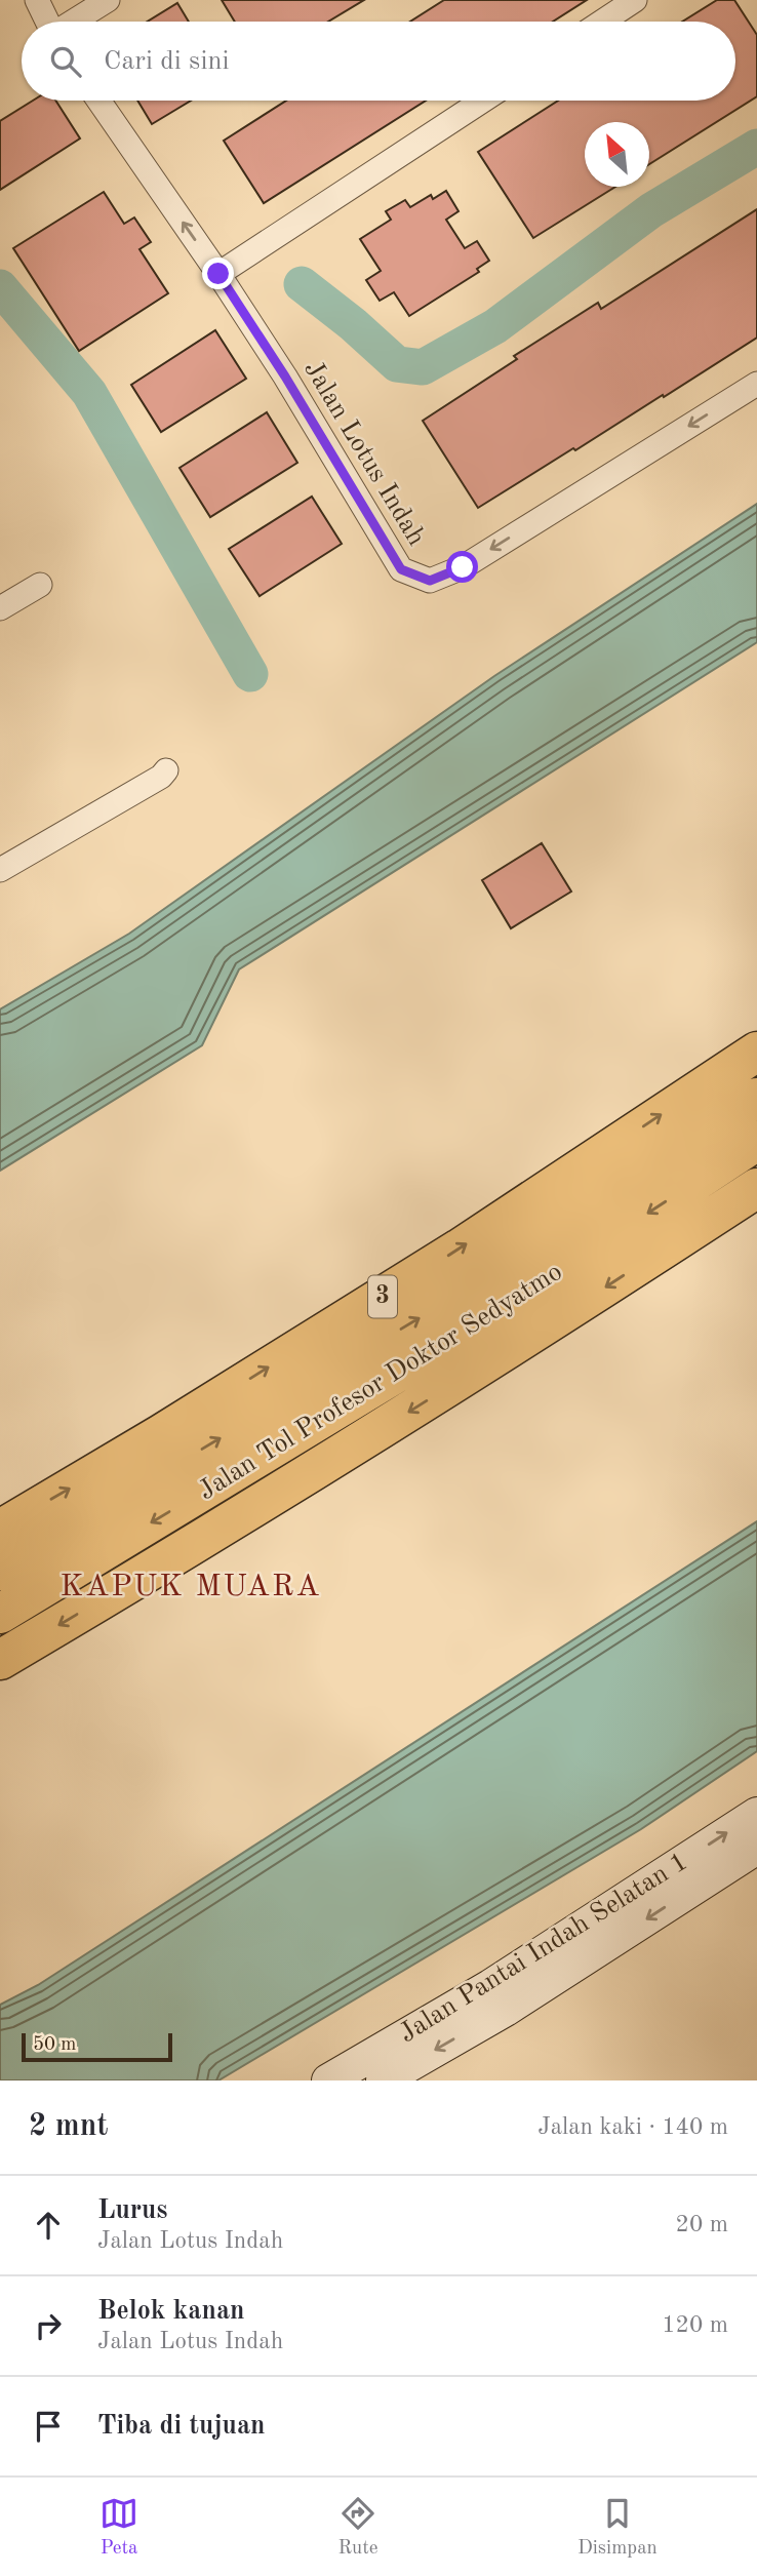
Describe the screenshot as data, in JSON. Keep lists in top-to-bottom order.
{
  "streets": {
    "highway": ["3", "Jalan Tol Profesor Doktor Sedyatmo"],
    "street": ["Jalan Lotus Indah", "Jalan Pantai Indah Selatan 1"]
  },
  "districts": ["KAPUK MUARA"],
  "scale_bar": "50 m",
  "north": "top left",
  "page": {
    "search": "Cari di sini",
    "scale": "50 m",
    "heading": ["2 mnt", "Jalan kaki · 140 m"],
    "list": [
      ["Lurus", "Jalan Lotus Indah", "20 m"],
      ["Belok kanan", "Jalan Lotus Indah", "120 m"],
      "Tiba di tujuan"
    ],
    "nav": ["Peta", "Rute", "Disimpan"]
  }
}
